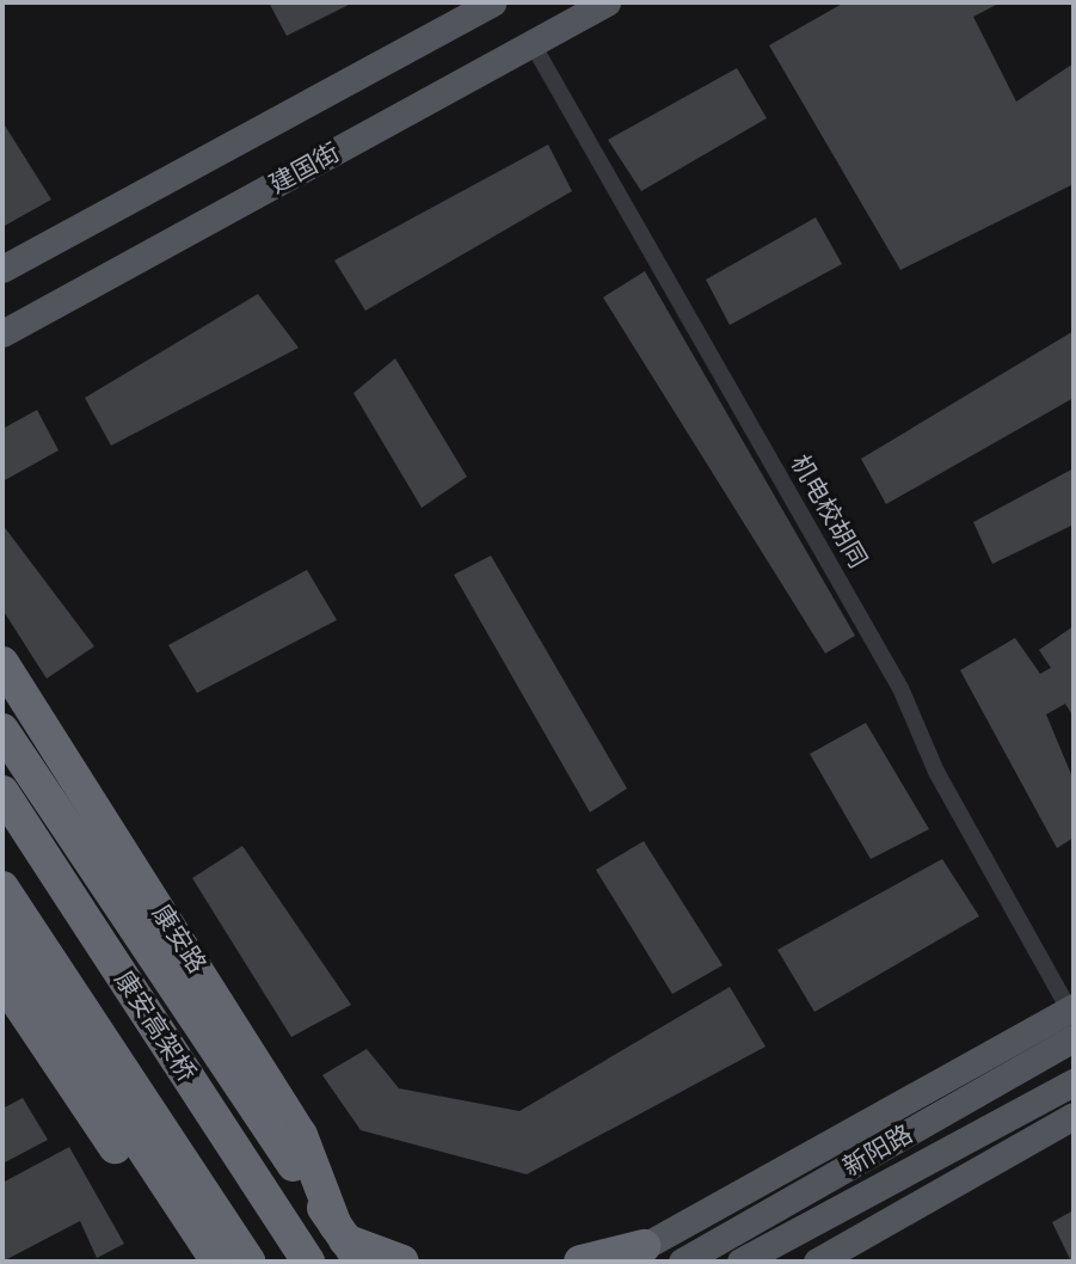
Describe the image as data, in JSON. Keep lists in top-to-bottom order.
{
  "streets": {
    "highway": ["康安路", "康安高架桥"],
    "main road": ["建国街", "新阳路"],
    "street": ["机电校胡同"]
  },
  "crossings": [
    ["建国街", "机电校胡同"]
  ]
}
